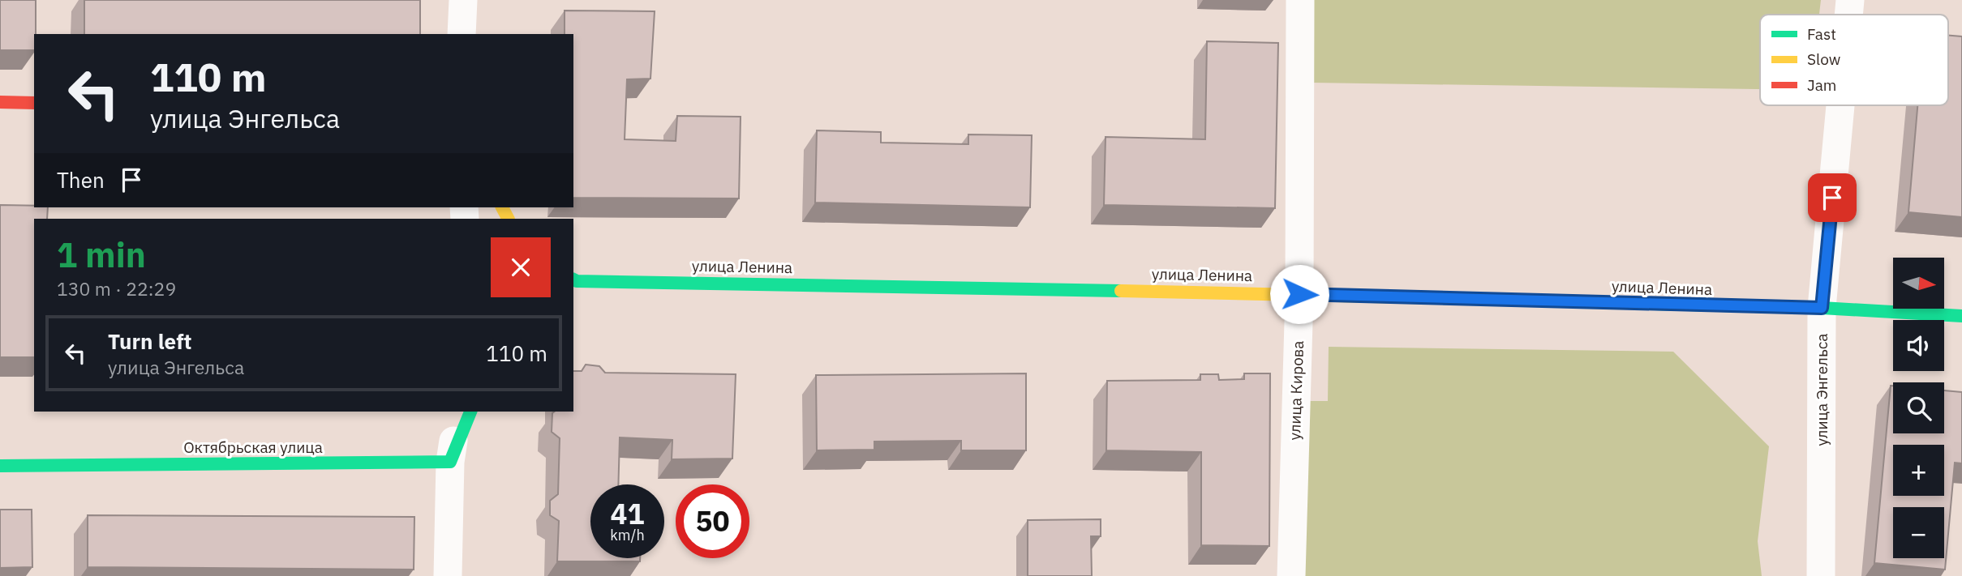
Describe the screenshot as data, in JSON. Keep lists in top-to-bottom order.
{
  "streets": {
    "main road": ["улица Ленина", "Октябрьская улица"],
    "street": ["улица Энгельса", "улица Кирова"]
  },
  "crossings": [
    ["улица Ленина", "улица Энгельса"],
    ["улица Ленина", "улица Кирова"]
  ],
  "legend": ["Fast", "Slow", "Jam"],
  "north": "right",
  "page": {
    "turn": ["110 m", "улица Энгельса"],
    "then": "Then",
    "heading": ["1 min", "130 m · 22:29"],
    "map_buttons": ["+", "−"],
    "list": [
      {
        "name": "Turn left",
        "note": "улица Энгельса",
        "value": "110 m"
      }
    ],
    "speed": "41 km/h",
    "limit": "50"
  }
}
